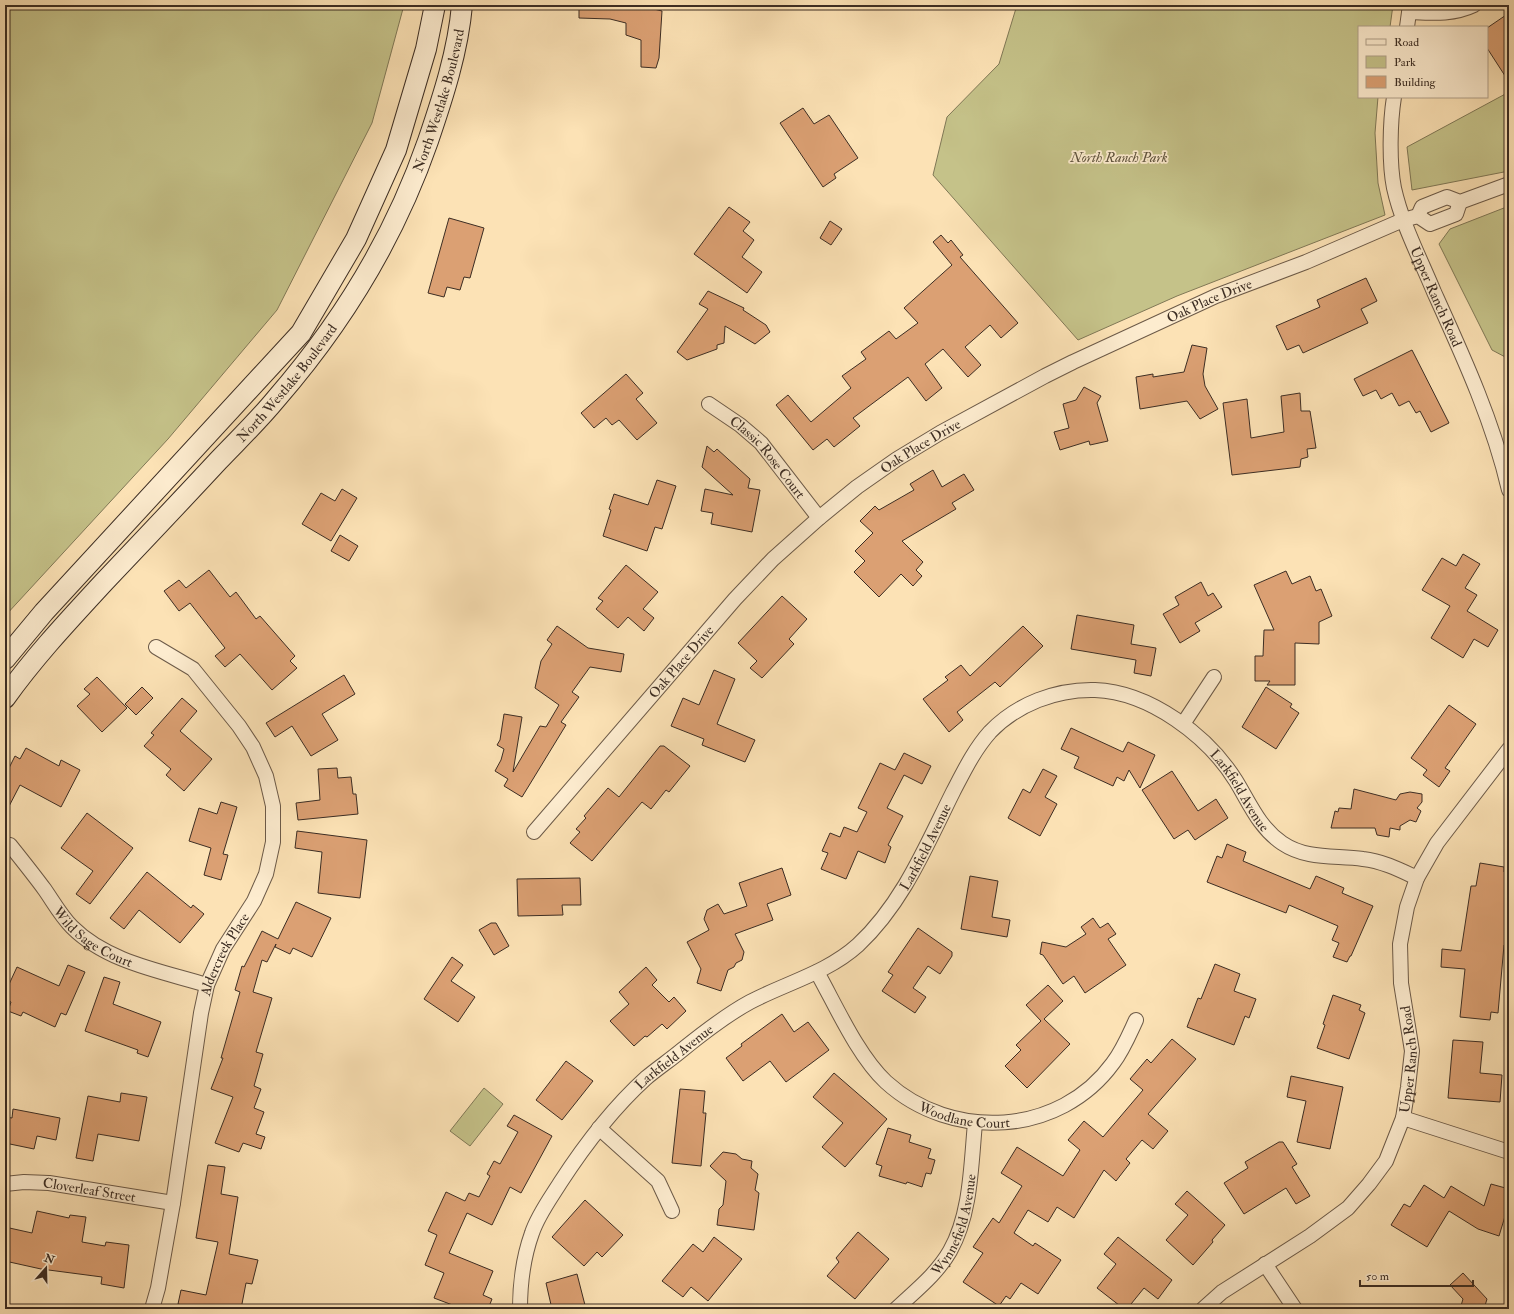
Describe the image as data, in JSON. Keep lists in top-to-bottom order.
{
  "streets": {
    "main road": ["North Westlake Boulevard"],
    "street": [
      "Upper Ranch Road",
      "Oak Place Drive",
      "Classic Rose Court",
      "Larkfield Avenue",
      "Wild Sage Court",
      "Aldercreek Place",
      "Woodlane Court",
      "Cloverleaf Street",
      "Wynnefield Avenue"
    ]
  },
  "crossings": [
    ["Upper Ranch Road", "Oak Place Drive"],
    ["Upper Ranch Road", "Larkfield Avenue"],
    ["Oak Place Drive", "Classic Rose Court"],
    ["Larkfield Avenue", "Woodlane Court"],
    ["Wild Sage Court", "Aldercreek Place"],
    ["Aldercreek Place", "Cloverleaf Street"],
    ["Woodlane Court", "Wynnefield Avenue"]
  ],
  "parks": ["North Ranch Park"],
  "legend": ["Road", "Park", "Building"],
  "scale_bar": "50 m",
  "north": "top"
}
